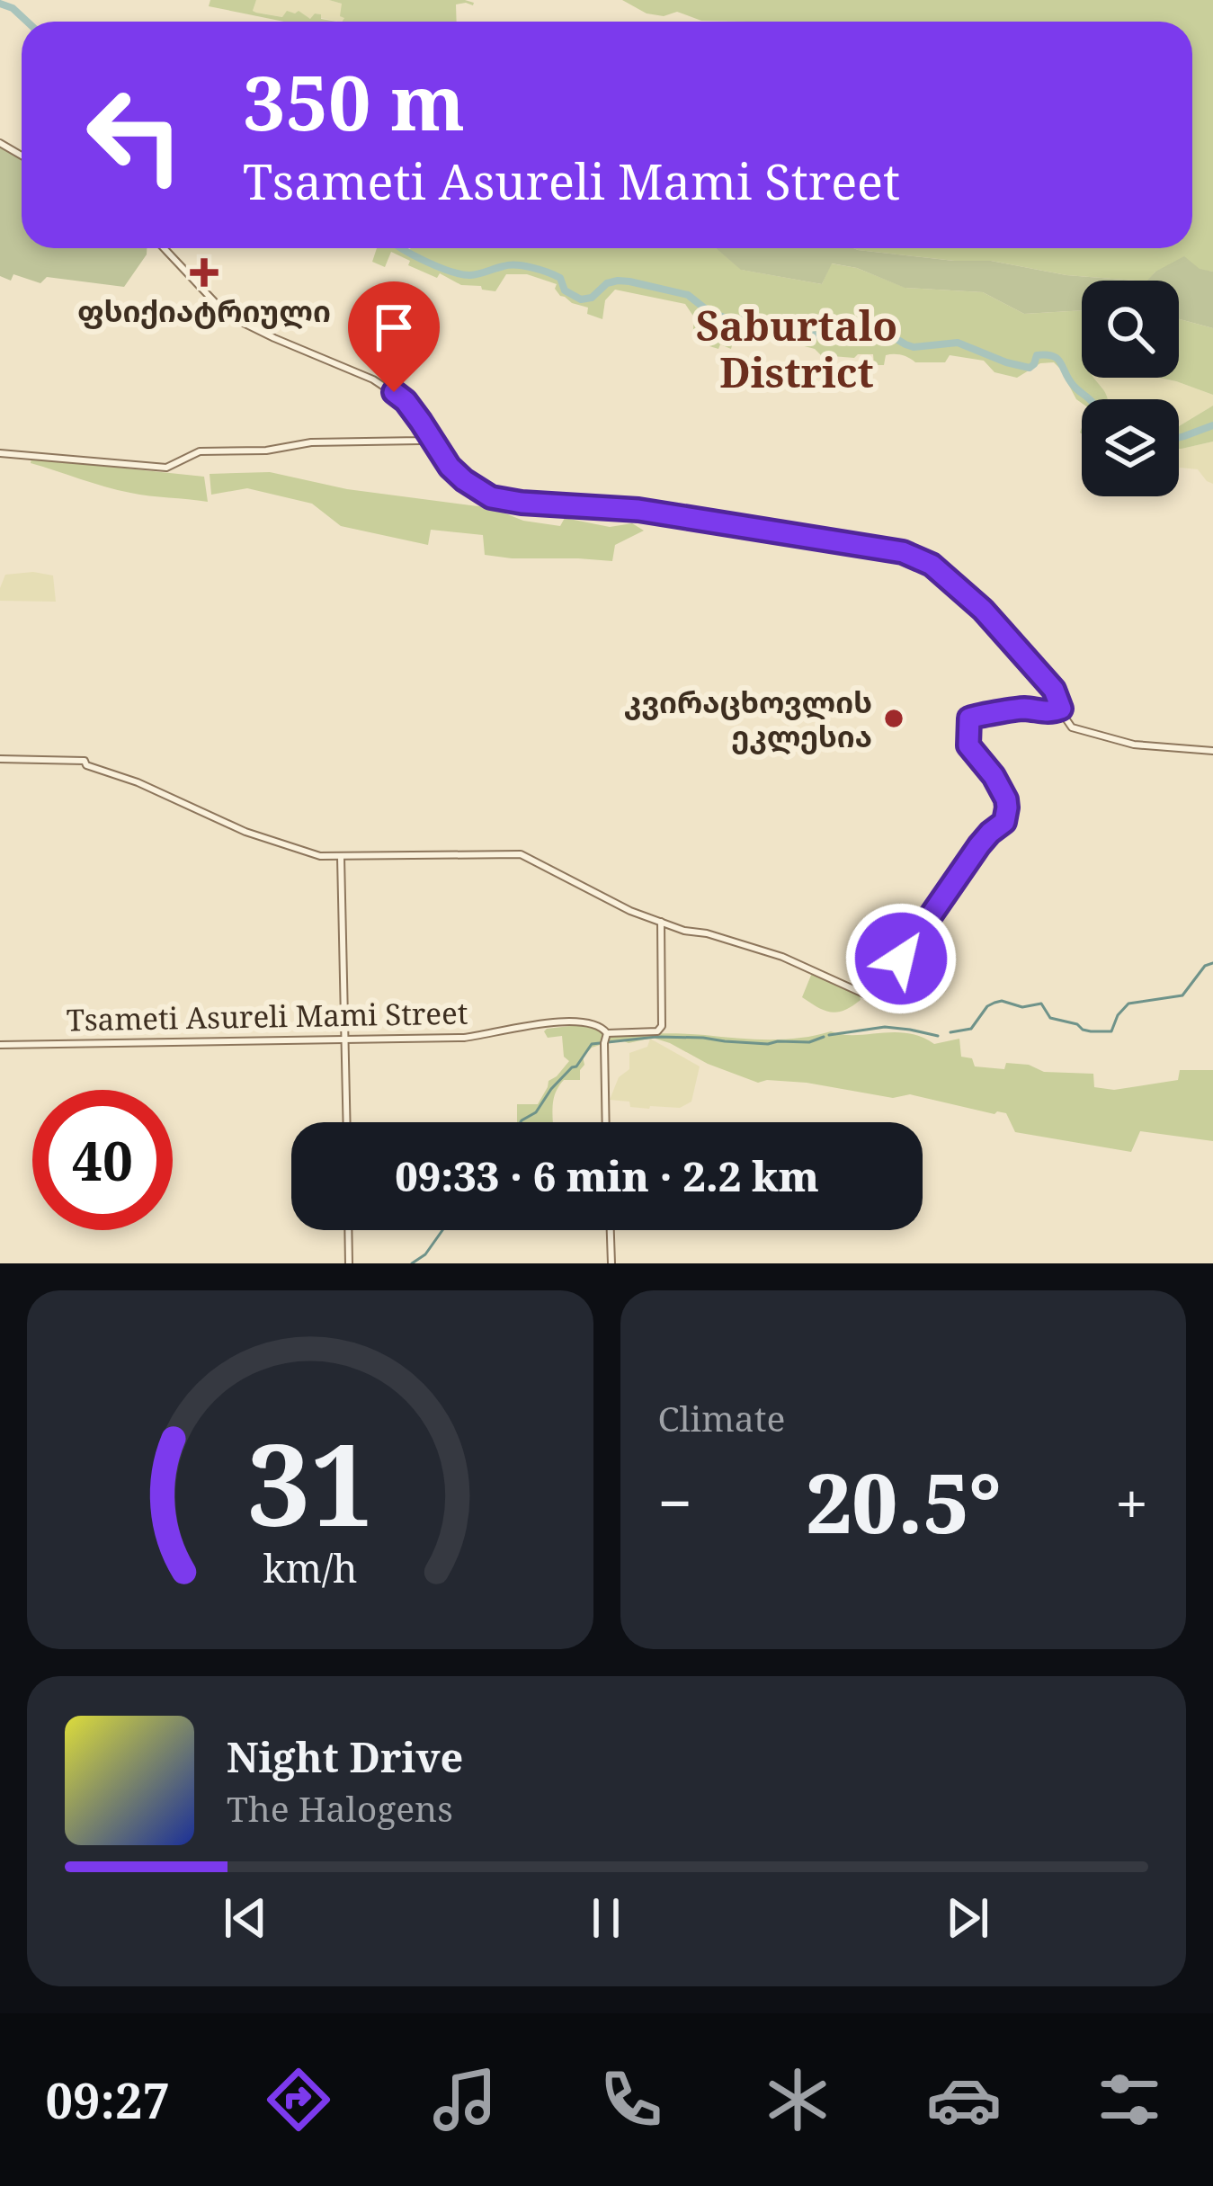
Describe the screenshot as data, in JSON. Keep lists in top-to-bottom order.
{
  "streets": {
    "street": ["Tsameti Asureli Mami Street"]
  },
  "districts": ["Saburtalo District"],
  "places": {
    "health": ["ფსიქიატრიული"],
    "other": ["კვირაცხოვლის ეკლესია"]
  },
  "page": {
    "turn": ["350 m", "Tsameti Asureli Mami Street"],
    "limit": "40",
    "trip": "09:33 · 6 min · 2.2 km",
    "tile": "Climate",
    "heat": ["−", "20.5°", "+"],
    "song": ["Night Drive", "The Halogens"],
    "tabs": "09:27",
    "gauge": ["31", "km/h"]
  }
}
